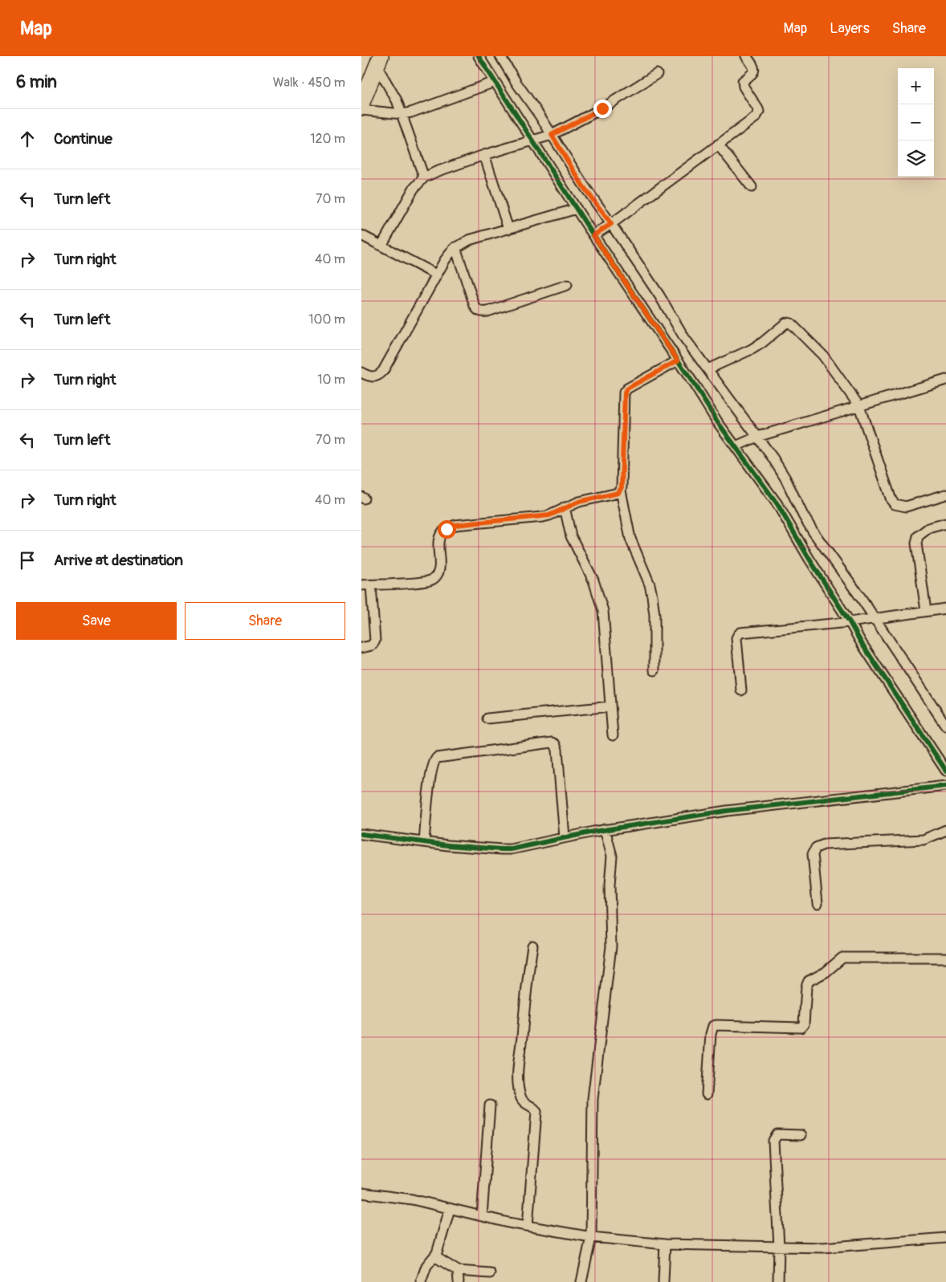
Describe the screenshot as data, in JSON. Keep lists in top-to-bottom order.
{
  "page": {
    "header": "Map",
    "nav": ["Map", "Layers", "Share"],
    "heading": ["6 min", "Walk · 450 m"],
    "map_buttons": ["+", "−"],
    "list": [
      ["Continue", "120 m"],
      ["Turn left", "70 m"],
      ["Turn right", "40 m"],
      ["Turn left", "100 m"],
      ["Turn right", "10 m"],
      ["Turn left", "70 m"],
      ["Turn right", "40 m"],
      "Arrive at destination"
    ],
    "buttons": ["Save", "Share"]
  }
}
